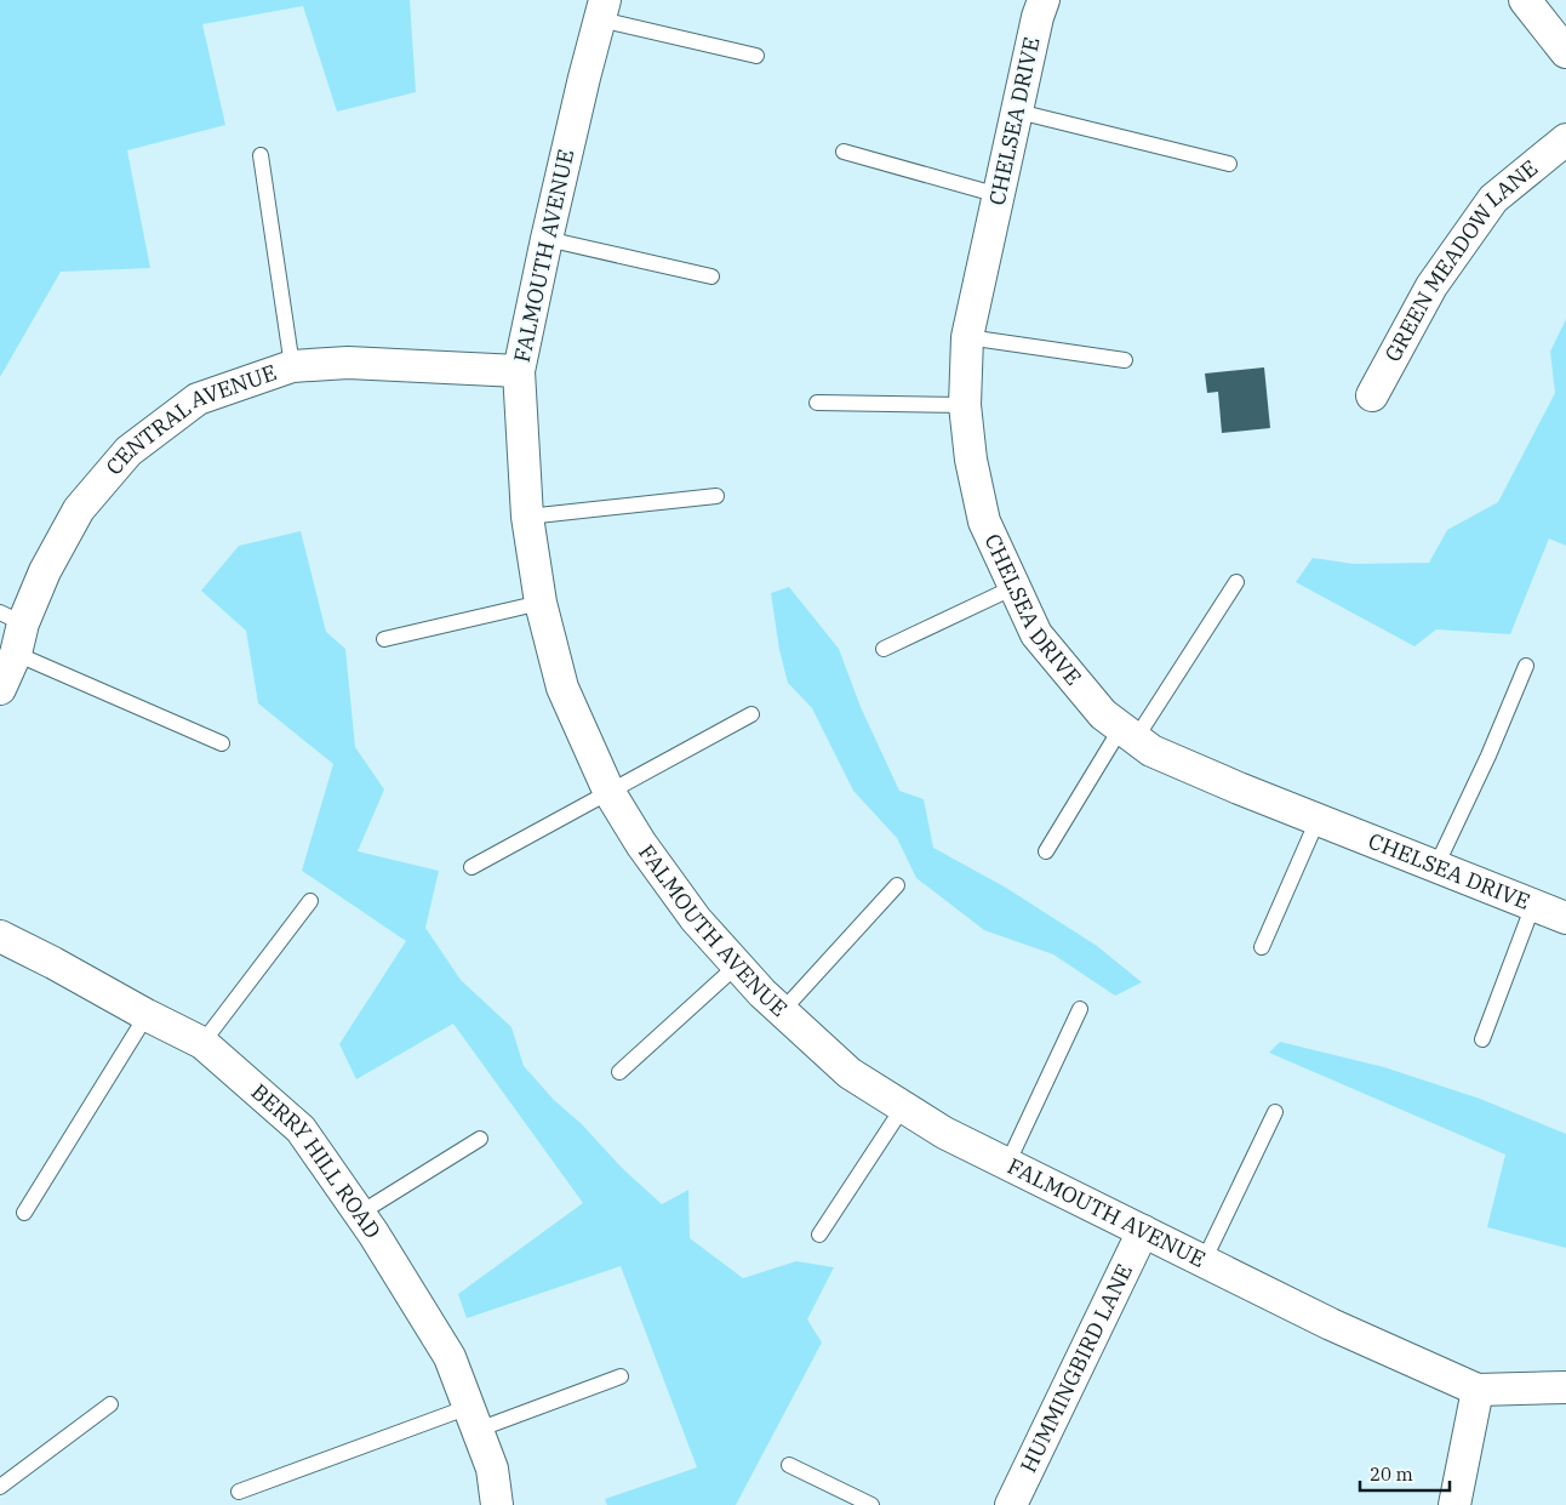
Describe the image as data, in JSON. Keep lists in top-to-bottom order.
{
  "streets": {
    "street": [
      "CHELSEA DRIVE",
      "FALMOUTH AVENUE",
      "GREEN MEADOW LANE",
      "CENTRAL AVENUE",
      "BERRY HILL ROAD",
      "HUMMINGBIRD LANE"
    ]
  },
  "crossings": [
    ["FALMOUTH AVENUE", "CENTRAL AVENUE"],
    ["FALMOUTH AVENUE", "HUMMINGBIRD LANE"]
  ],
  "scale_bar": "20 m"
}
